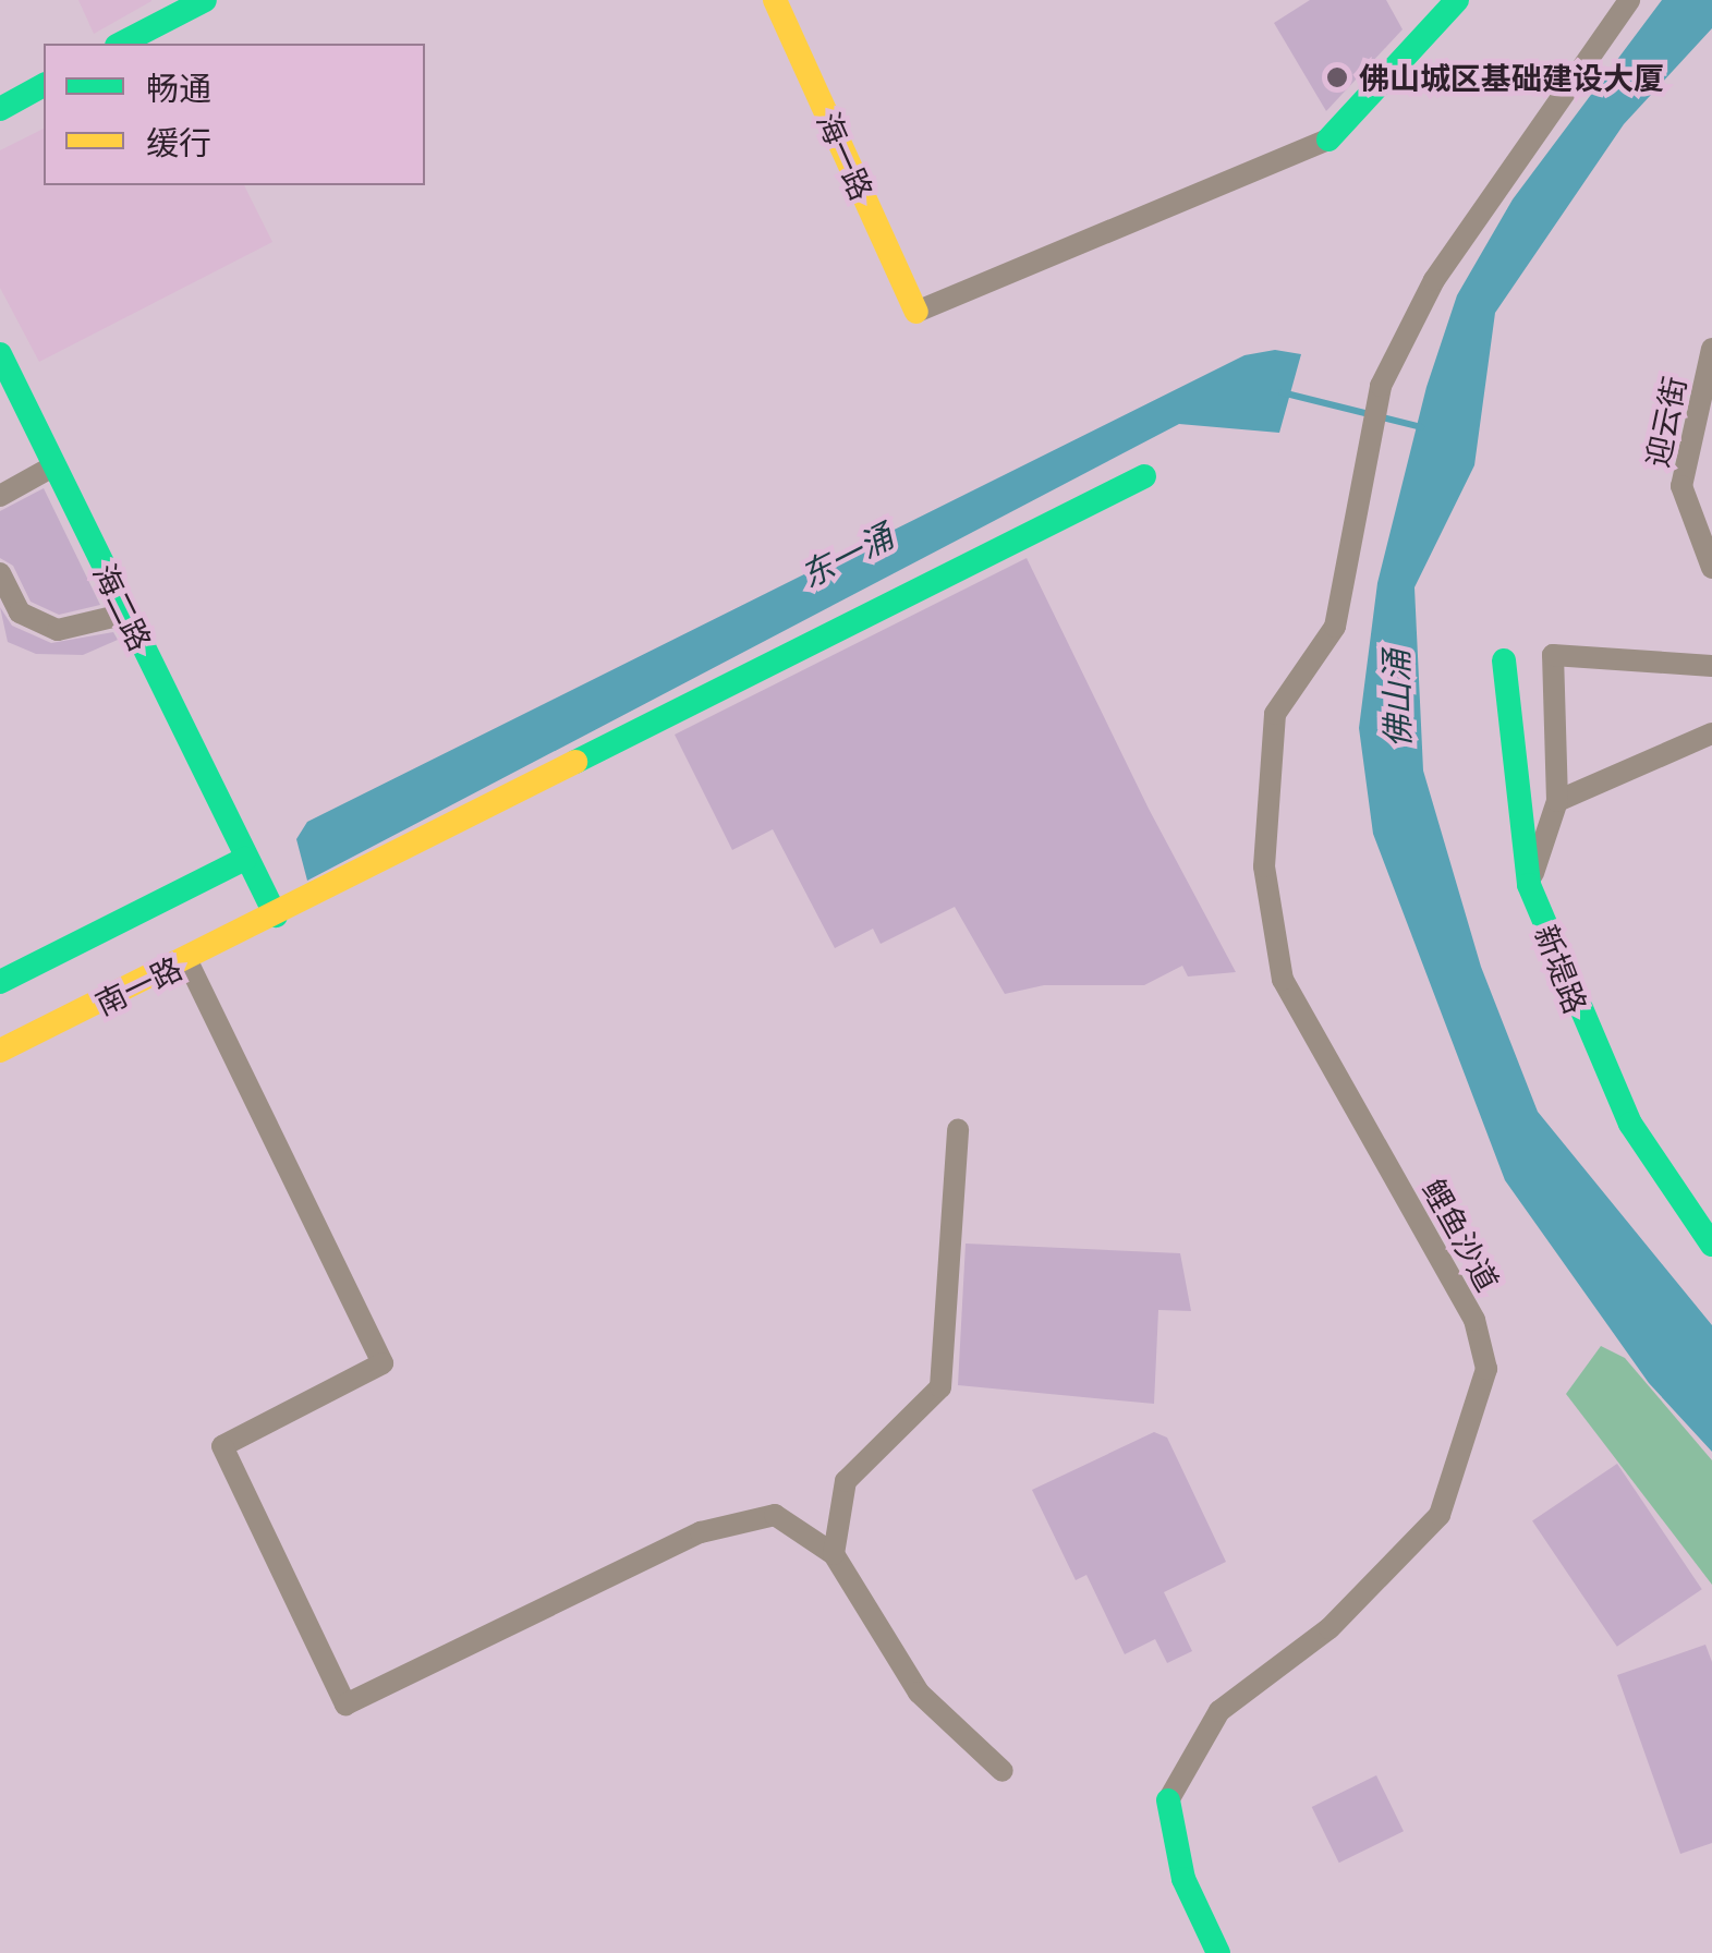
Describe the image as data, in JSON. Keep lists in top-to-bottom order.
{
  "streets": {
    "street": [
      "海一路",
      "迎云街",
      "海二路",
      "新堤路",
      "南一路",
      "鲤鱼沙道"
    ]
  },
  "crossings": [
    ["海二路", "南一路"]
  ],
  "water": ["东一涌", "佛山涌"],
  "places": ["佛山城区基础建设大厦"],
  "legend": ["畅通", "缓行"]
}
